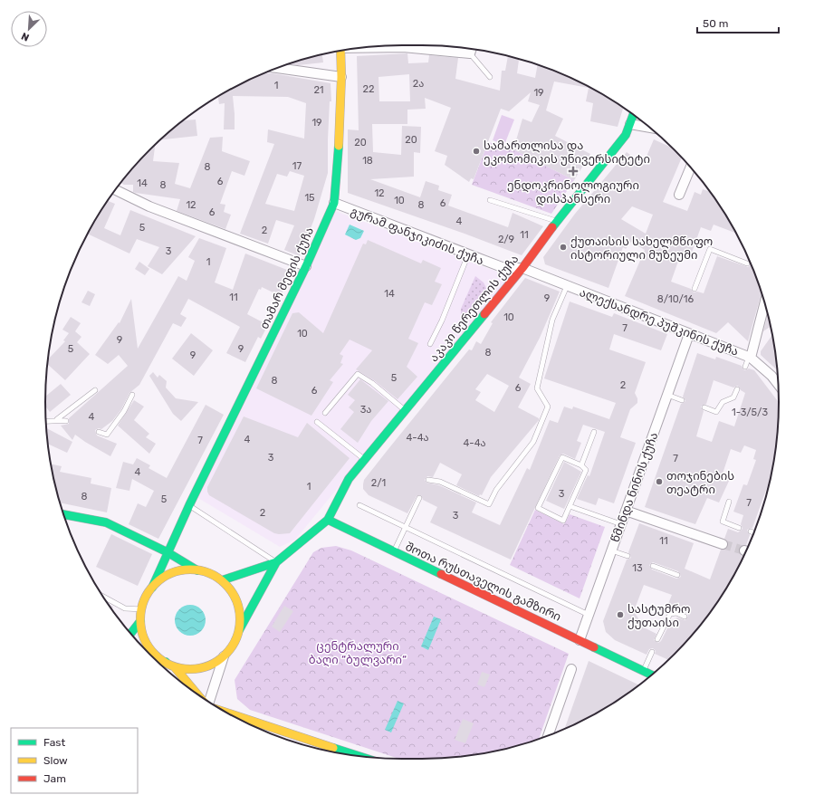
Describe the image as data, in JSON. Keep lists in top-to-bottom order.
{
  "streets": {
    "main road": ["თამარ მეფის ქუჩა", "აკაკი წერეთლის ქუჩა", "შოთა რუსთაველის გამზირი"],
    "street": ["გურამ ფანჯიკიძის ქუჩა", "ალექსანდრე პუშკინის ქუჩა", "წმინდა ნინოს ქუჩა"]
  },
  "crossings": [
    ["გურამ ფანჯიკიძის ქუჩა", "თამარ მეფის ქუჩა"],
    ["გურამ ფანჯიკიძის ქუჩა", "აკაკი წერეთლის ქუჩა"],
    ["გურამ ფანჯიკიძის ქუჩა", "ალექსანდრე პუშკინის ქუჩა"],
    ["აკაკი წერეთლის ქუჩა", "ალექსანდრე პუშკინის ქუჩა"],
    ["აკაკი წერეთლის ქუჩა", "შოთა რუსთაველის გამზირი"],
    ["ალექსანდრე პუშკინის ქუჩა", "წმინდა ნინოს ქუჩა"],
    ["წმინდა ნინოს ქუჩა", "შოთა რუსთაველის გამზირი"]
  ],
  "parks": ["ცენტრალური ბაღი “ბულვარი“"],
  "places": {
    "other": [
      "სამართლისა და ეკონომიკის უნივერსიტეტი",
      "ქუთაისის სახელმწიფო ისტორიული მუზეუმი",
      "თოჯინების თეატრი",
      "სასტუმრო ქუთაისი"
    ],
    "health": ["ენდოკრინოლოგიური დისპანსერი"]
  },
  "house_numbers": [
    "2ა",
    "1",
    "22",
    "21",
    "19",
    "19",
    "20",
    "20",
    "18",
    "17",
    "8",
    "6",
    "14",
    "8",
    "12",
    "15",
    "10",
    "6",
    "12",
    "8",
    "6",
    "4",
    "5",
    "2",
    "11",
    "2/9",
    "3",
    "1",
    "14",
    "11",
    "9",
    "8/10/16",
    "10",
    "7",
    "10",
    "9",
    "5",
    "9",
    "8",
    "9",
    "5",
    "8",
    "2",
    "6",
    "6",
    "3ა",
    "1-3/5/3",
    "4",
    "4-4ა",
    "4",
    "7",
    "4-4ა",
    "3",
    "7",
    "4",
    "2/1",
    "1",
    "3",
    "8",
    "5",
    "7",
    "2",
    "3",
    "11",
    "13"
  ],
  "legend": ["Fast", "Slow", "Jam"],
  "scale_bar": "50 m",
  "north": "bottom left"
}
